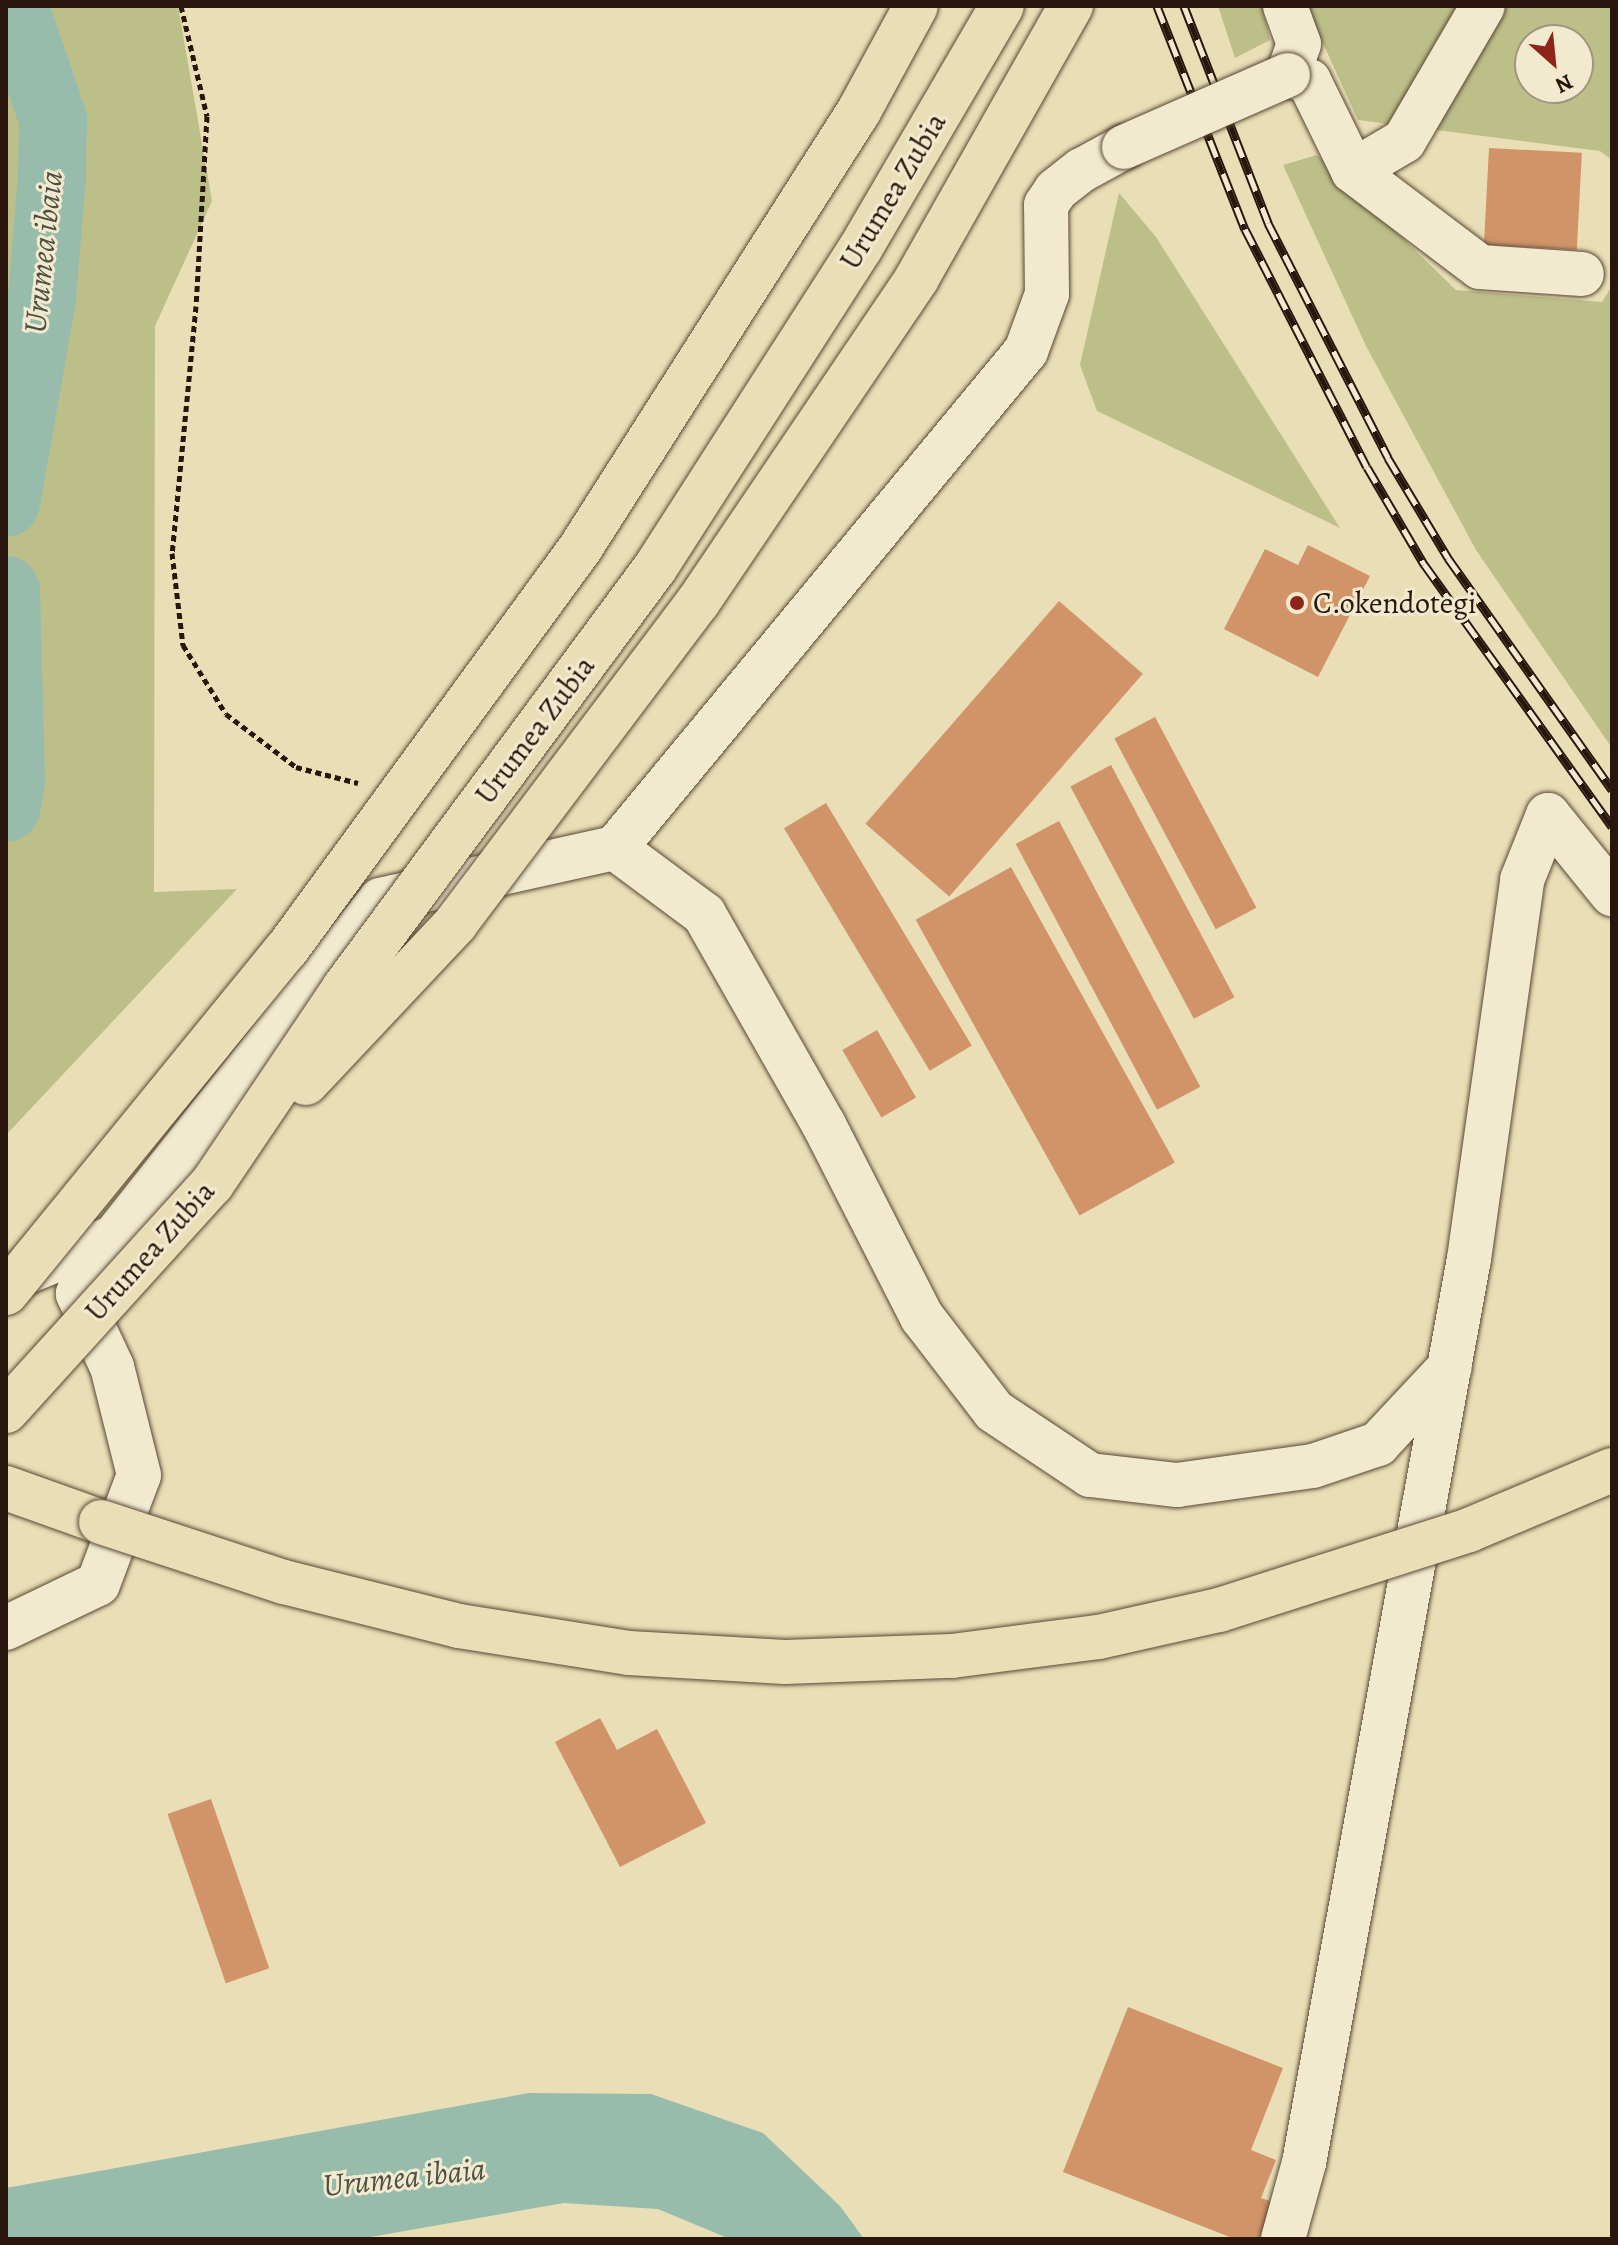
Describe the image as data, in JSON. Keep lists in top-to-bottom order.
{
  "streets": {
    "main road": ["Urumea Zubia"]
  },
  "water": ["Urumea ibaia"],
  "places": ["C.okendotegi"],
  "north": "bottom right"
}
